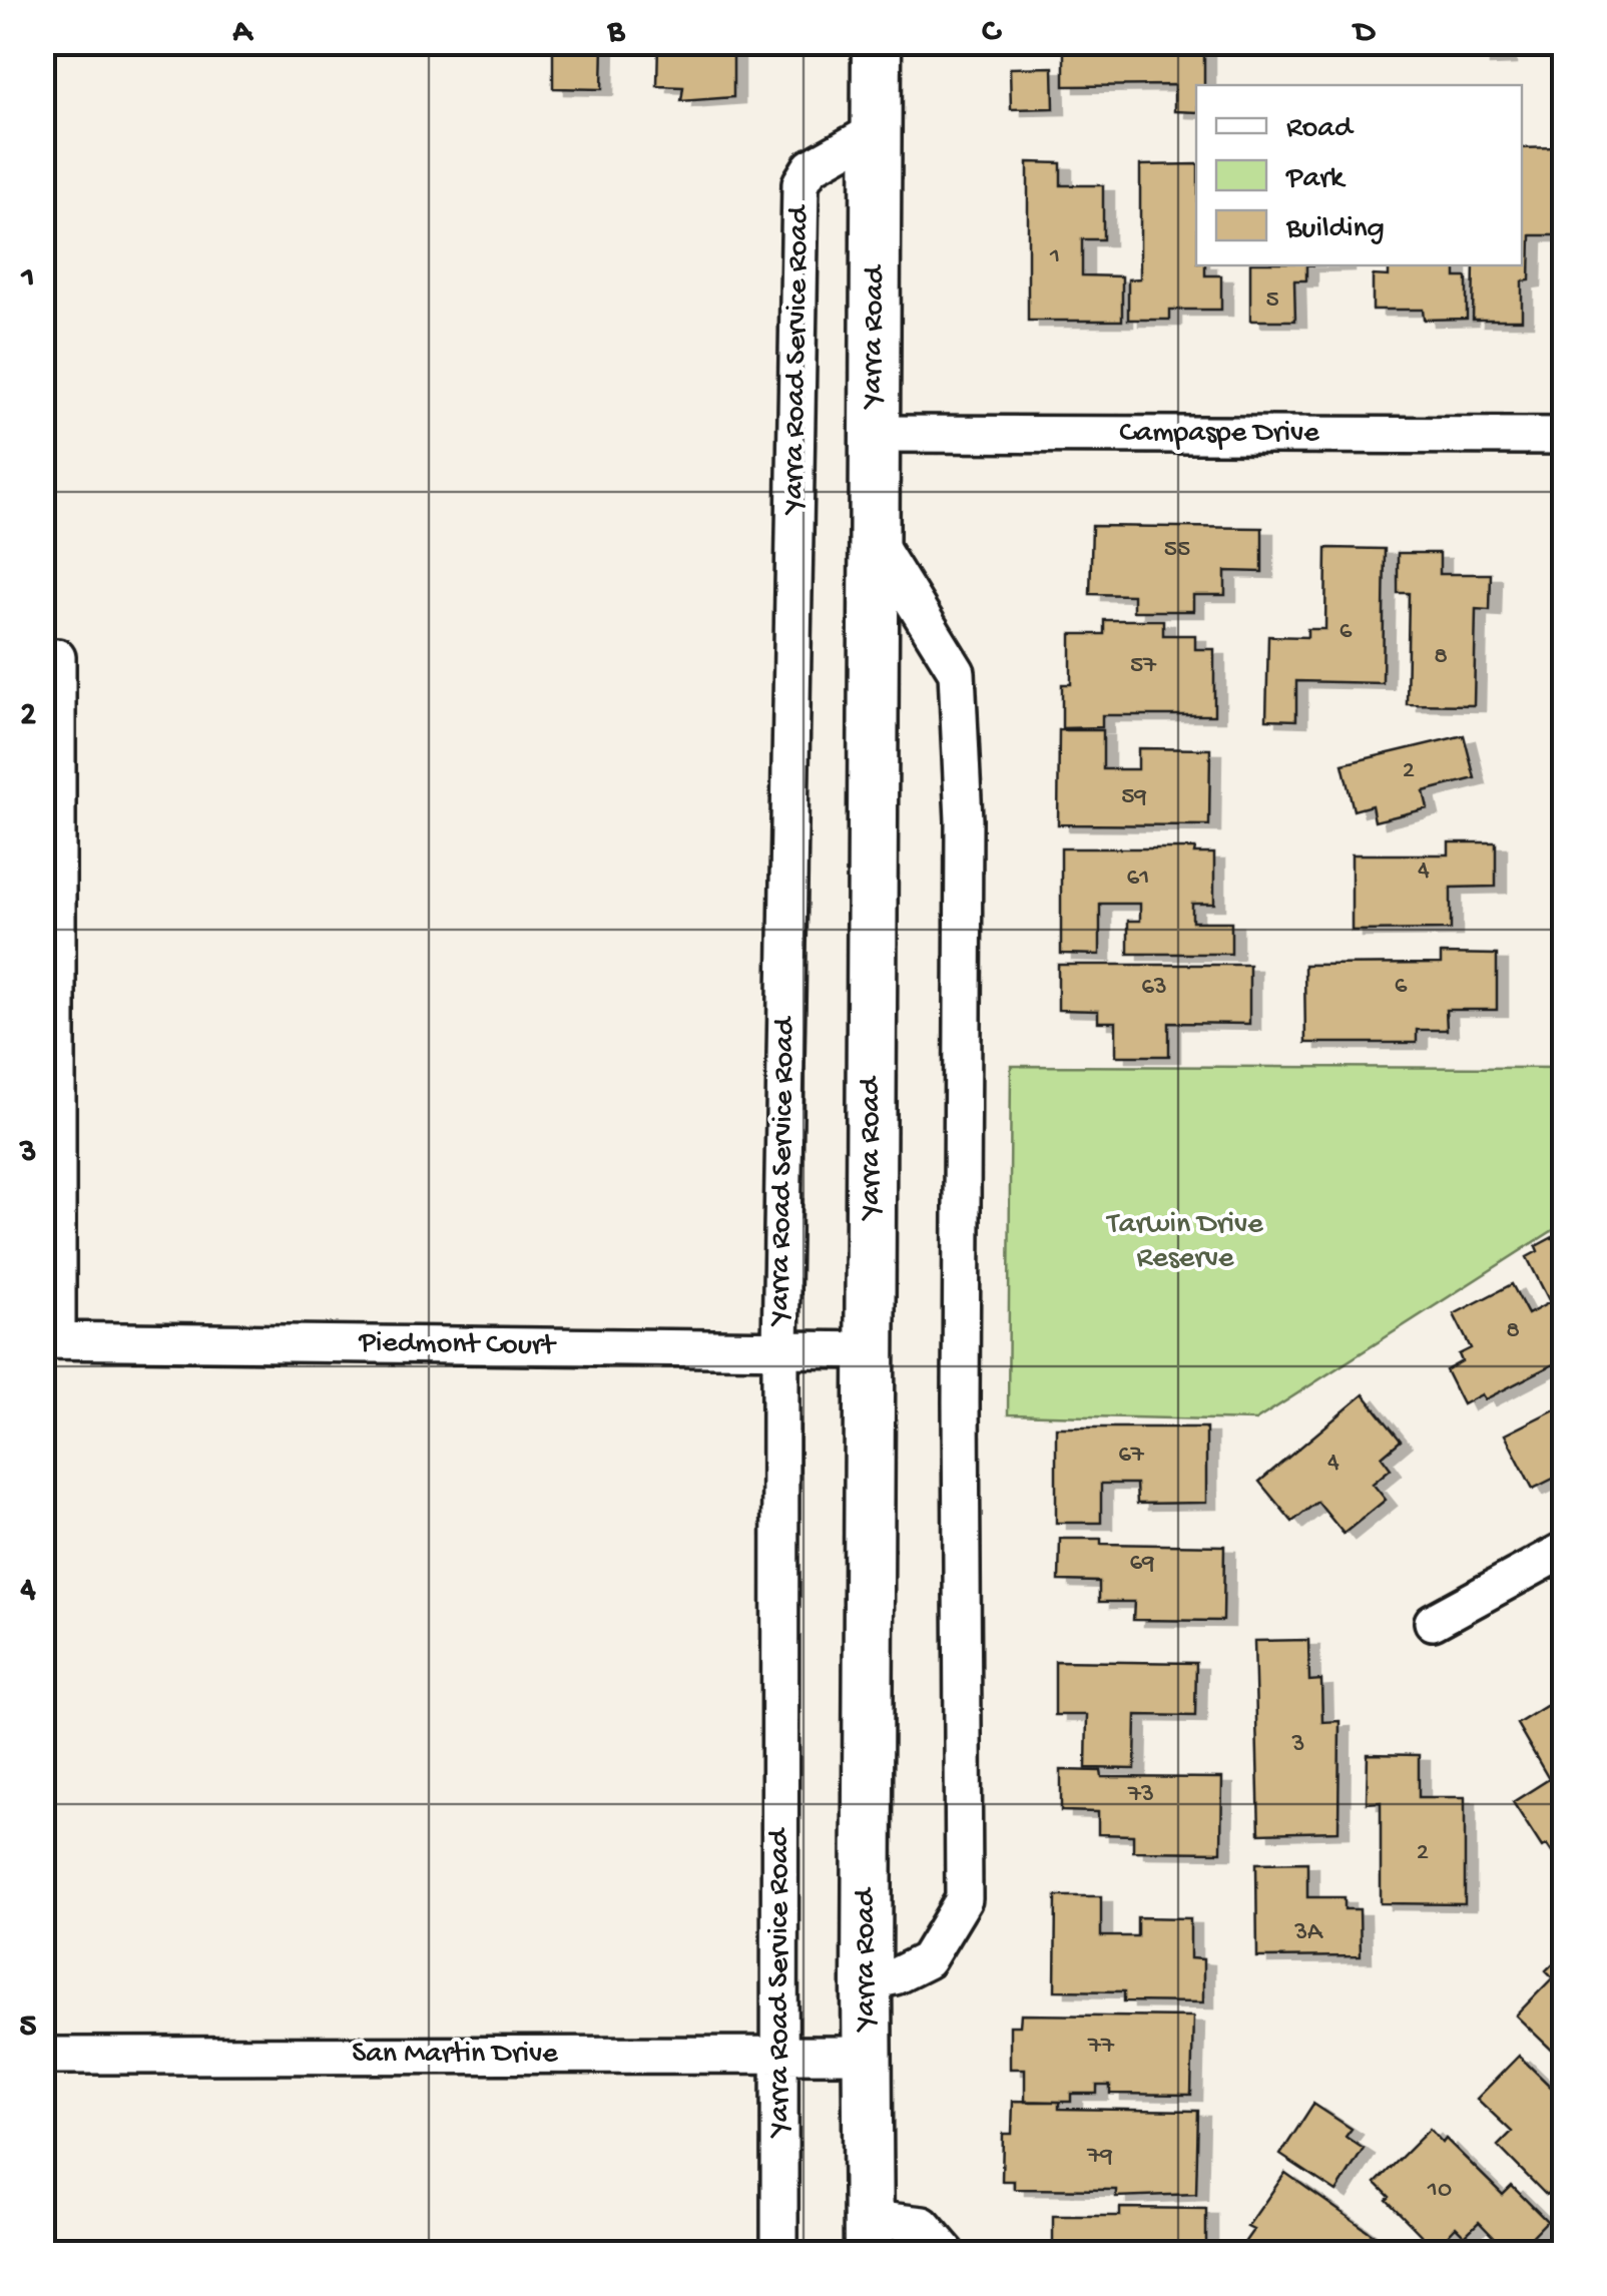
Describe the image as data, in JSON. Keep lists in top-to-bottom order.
{
  "streets": {
    "main road": ["Yarra Road"],
    "street": [
      "Yarra Road Service Road",
      "Campaspe Drive",
      "Piedmont Court",
      "San Martin Drive"
    ]
  },
  "crossings": [
    ["Yarra Road", "Yarra Road Service Road"],
    ["Yarra Road", "Campaspe Drive"],
    ["Yarra Road", "Piedmont Court"],
    ["Yarra Road", "San Martin Drive"],
    ["Yarra Road Service Road", "Piedmont Court"],
    ["Yarra Road Service Road", "San Martin Drive"]
  ],
  "parks": ["Tarwin Drive Reserve"],
  "house_numbers": [
    "1",
    "5",
    "55",
    "6",
    "8",
    "57",
    "2",
    "59",
    "4",
    "61",
    "6",
    "63",
    "8",
    "67",
    "4",
    "69",
    "3",
    "73",
    "2",
    "3A",
    "77",
    "79",
    "10"
  ],
  "legend": ["Road", "Park", "Building"],
  "grid": {
    "columns": [
      "A",
      "B",
      "C",
      "D"
    ],
    "rows": [
      "1",
      "2",
      "3",
      "4",
      "5"
    ]
  }
}
